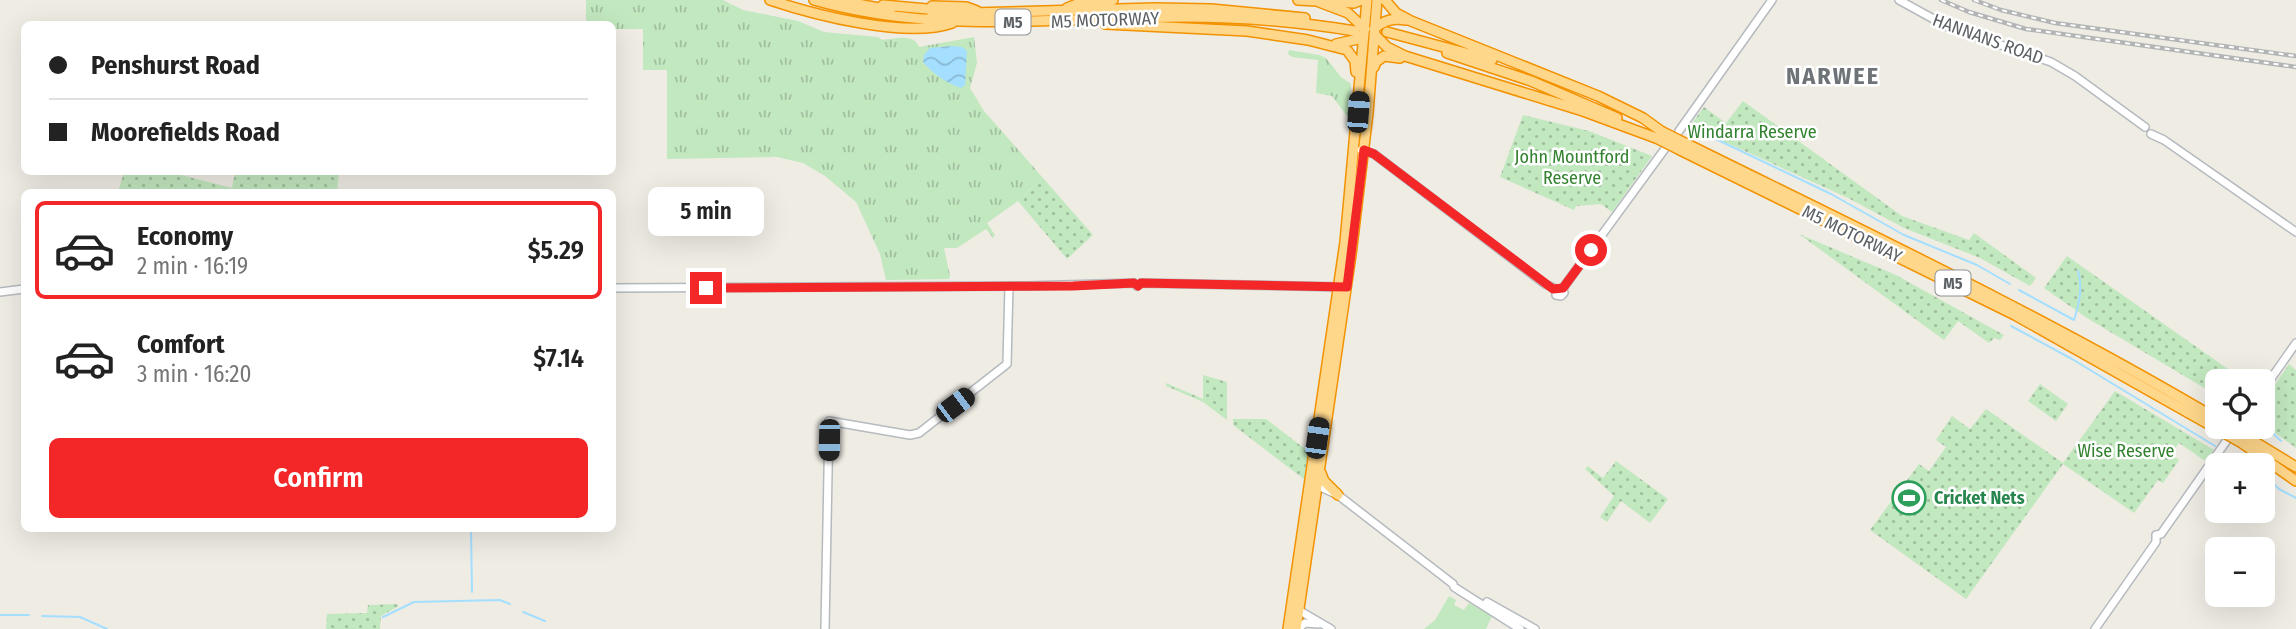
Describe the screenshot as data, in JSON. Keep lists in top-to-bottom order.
{
  "streets": {
    "highway": ["M5 MOTORWAY", "M5"],
    "main road": ["HANNANS ROAD"]
  },
  "crossings": [
    ["M5 MOTORWAY", "M5"]
  ],
  "districts": ["NARWEE"],
  "parks": ["Windarra Reserve", "John Mountford Reserve", "Wise Reserve"],
  "places": {
    "sports": ["Cricket Nets"]
  },
  "page": {
    "banner": ["Penshurst Road", "Moorefields Road"],
    "bubble": "5 min",
    "list": [
      {
        "name": "Economy",
        "note": "2 min · 16:19",
        "value": "$5.29"
      },
      {
        "name": "Comfort",
        "note": "3 min · 16:20",
        "value": "$7.14"
      }
    ],
    "map_buttons": ["+", "−"],
    "buttons": "Confirm"
  }
}
